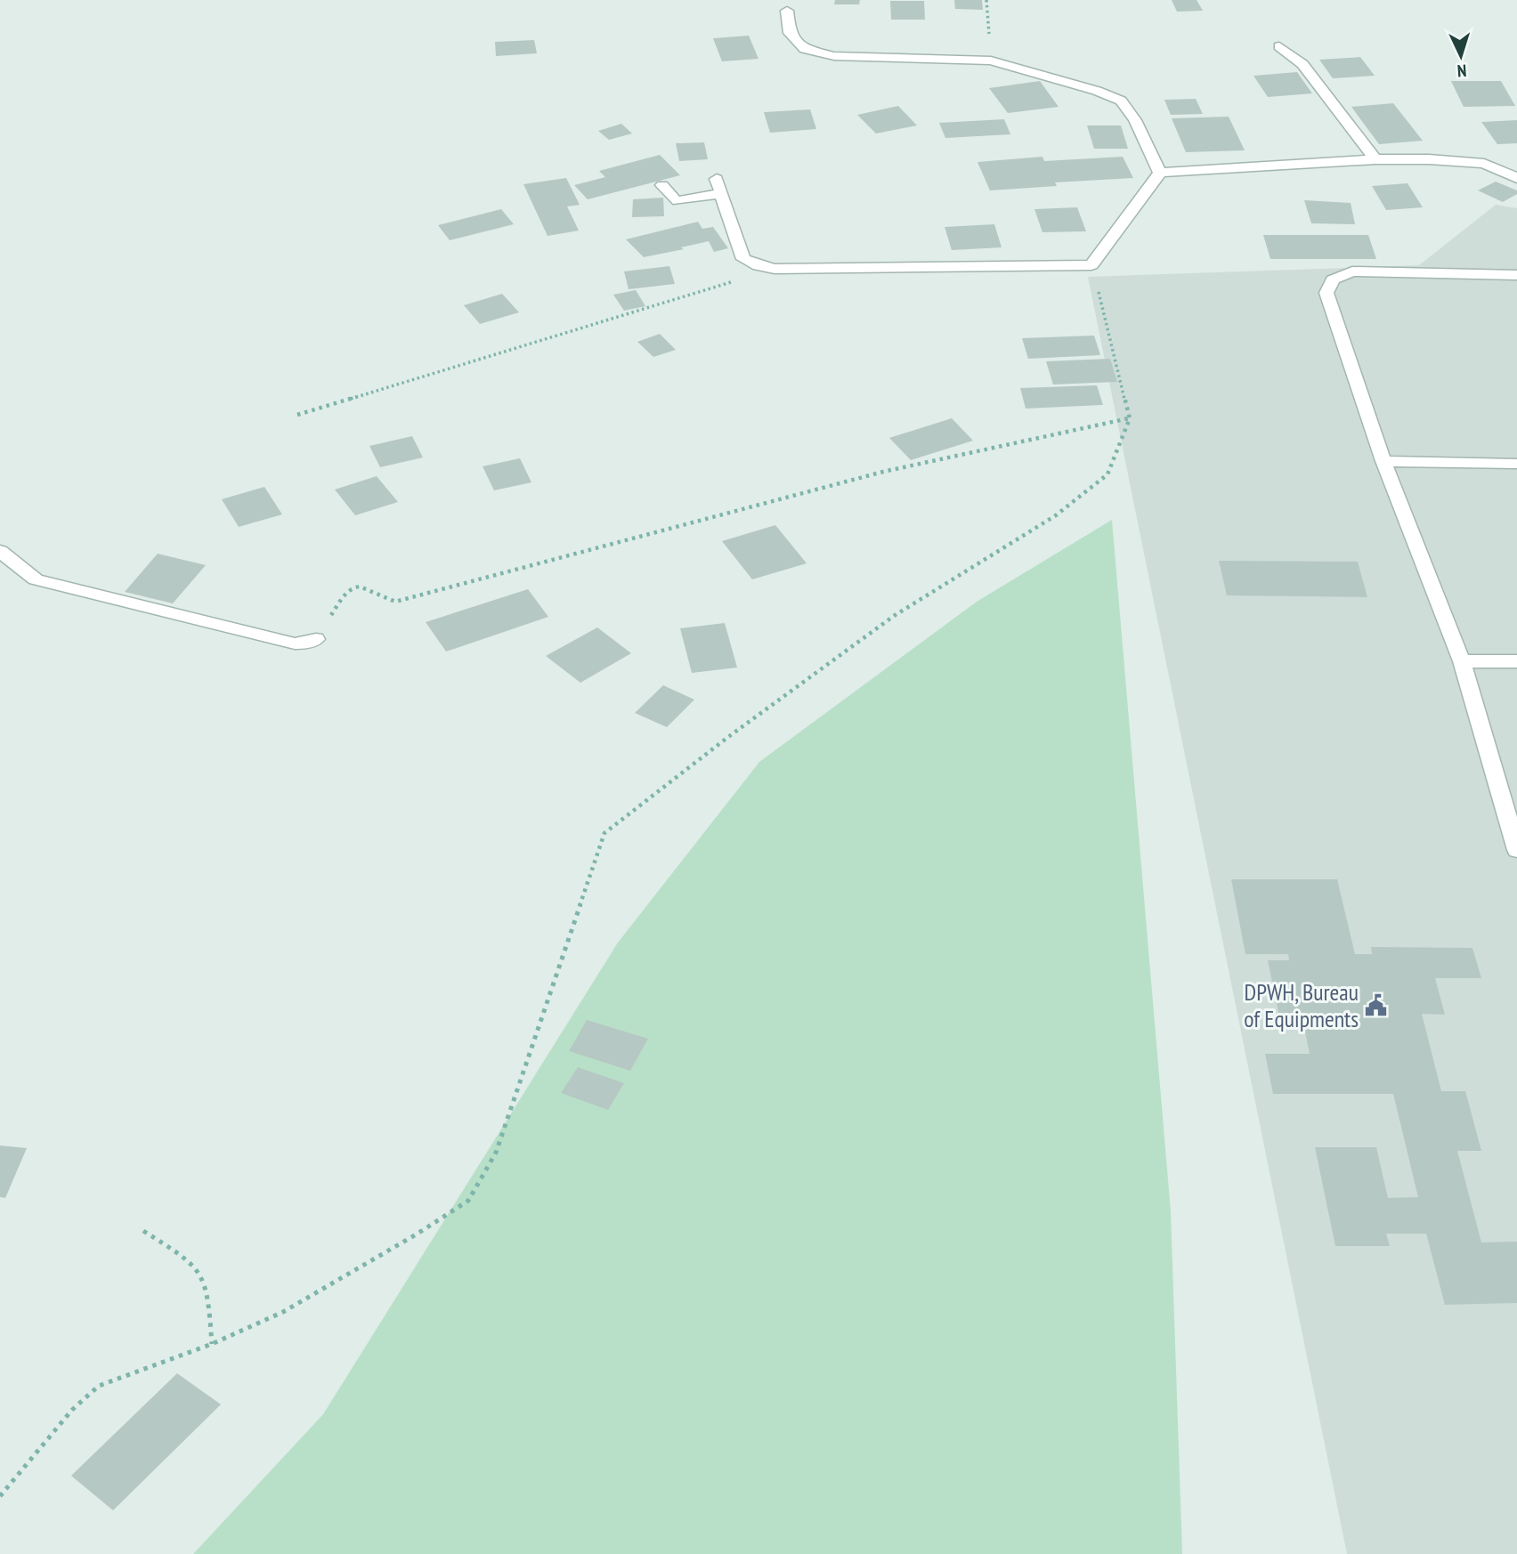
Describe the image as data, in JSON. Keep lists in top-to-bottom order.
{
  "places": {
    "public building": ["DPWH, Bureau of Equipments"]
  },
  "north": "bottom"
}
